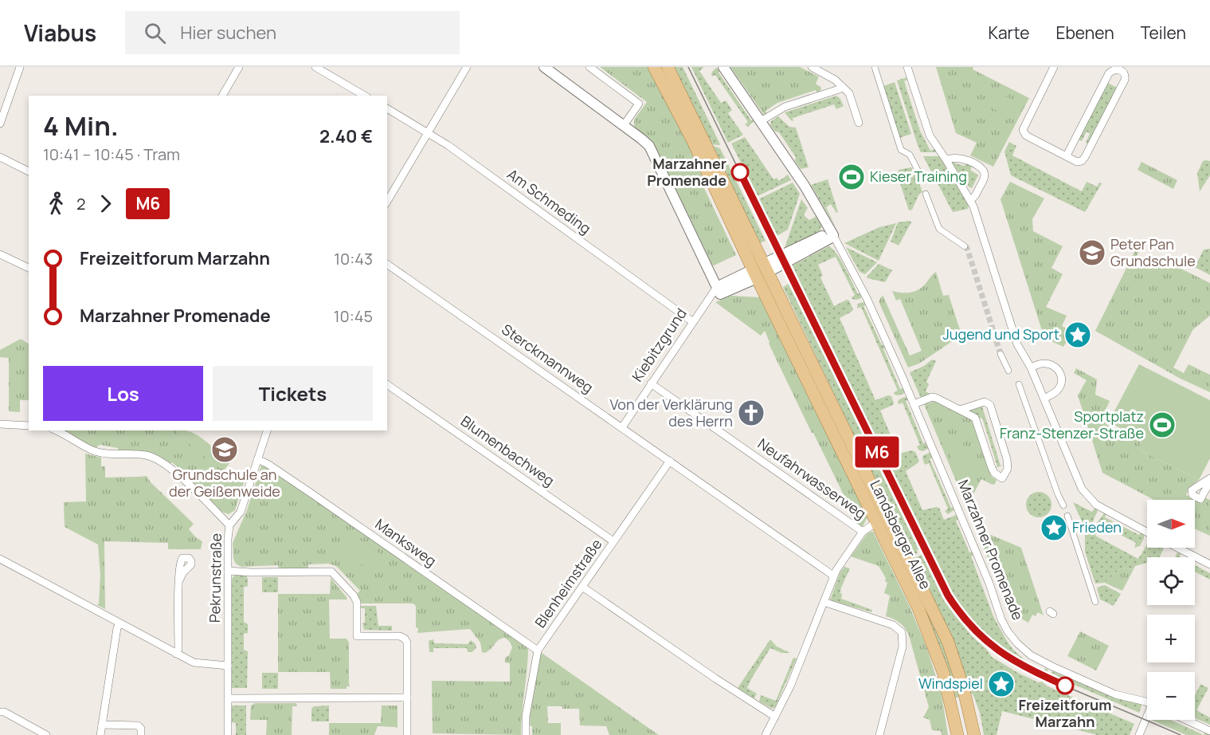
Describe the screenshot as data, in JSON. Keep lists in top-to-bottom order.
{
  "streets": {
    "main road": ["Landsberger Allee"],
    "street": [
      "Am Schmeding",
      "Kiebitzgrund",
      "Sterckmannweg",
      "Blumenbachweg",
      "Neufahrwasserweg",
      "Manksweg",
      "Marzahner Promenade",
      "Pekrunstraße",
      "Blenheimstraße"
    ]
  },
  "crossings": [
    ["Am Schmeding", "Kiebitzgrund"],
    ["Kiebitzgrund", "Sterckmannweg"],
    ["Kiebitzgrund", "Neufahrwasserweg"],
    ["Kiebitzgrund", "Landsberger Allee"],
    ["Sterckmannweg", "Blenheimstraße"],
    ["Blumenbachweg", "Blenheimstraße"],
    ["Manksweg", "Pekrunstraße"],
    ["Manksweg", "Blenheimstraße"]
  ],
  "places": {
    "other": ["Marzahner Promenade", "Freizeitforum Marzahn"],
    "sports": ["Kieser Training", "Sportplatz Franz-Stenzer-Straße"],
    "school or university": ["Peter Pan Grundschule", "Grundschule an der Geißenweide"],
    "place": ["Jugend und Sport", "Frieden", "Windspiel"],
    "church": ["Von der Verklärung des Herrn"]
  },
  "lines": ["tram line M6"],
  "north": "right",
  "page": {
    "header": "Viabus",
    "search": "Hier suchen",
    "nav": ["Karte", "Ebenen", "Teilen"],
    "on_map": "M6",
    "heading": ["4 Min.", "10:41 – 10:45 · Tram", "2.40 €"],
    "legs": ["2", "M6"],
    "list": [
      {
        "name": "Freizeitforum Marzahn",
        "value": "10:43"
      },
      {
        "name": "Marzahner Promenade",
        "value": "10:45"
      }
    ],
    "buttons": ["Los", "Tickets"],
    "map_buttons": ["+", "−"]
  }
}
